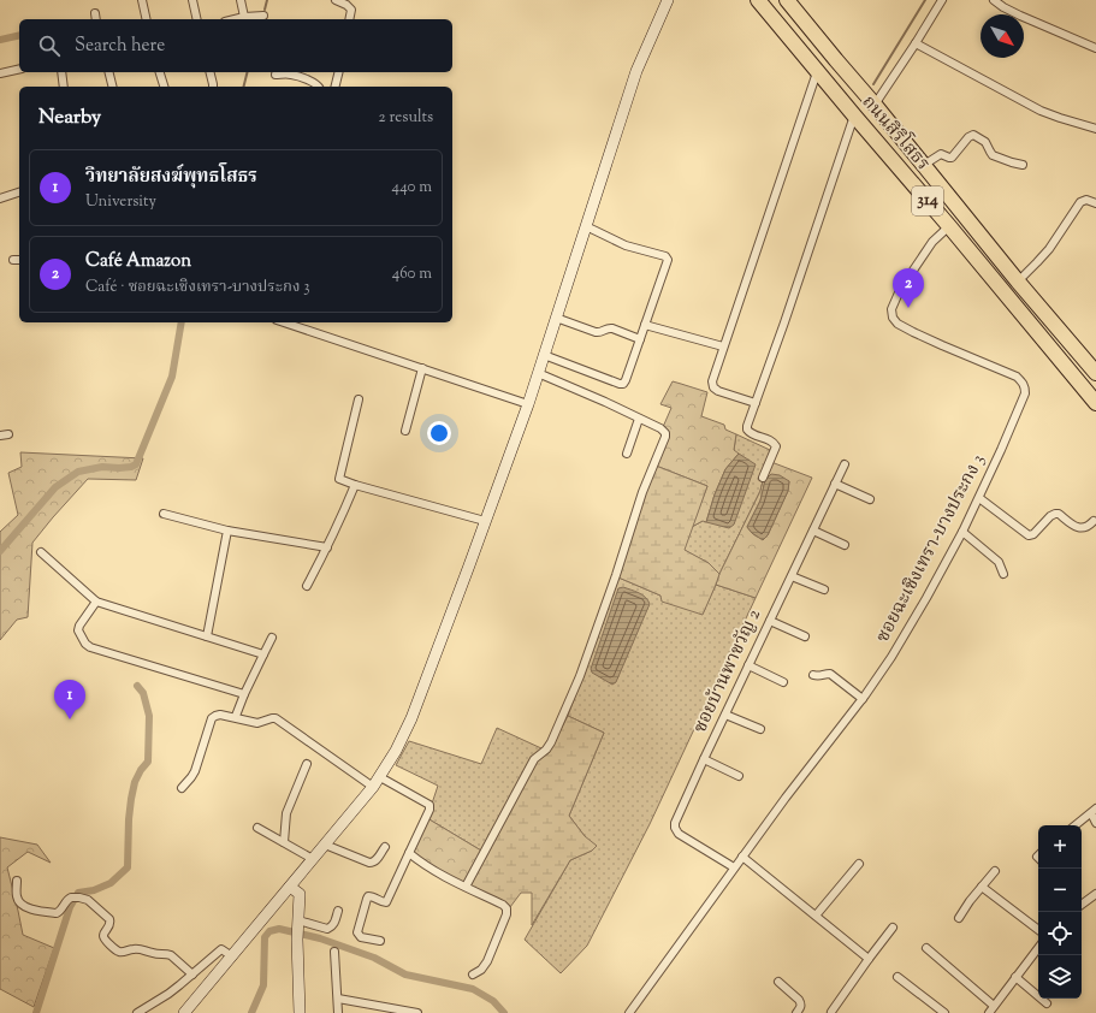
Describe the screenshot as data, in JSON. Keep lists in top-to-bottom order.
{
  "streets": {
    "highway": ["ถนนสิริโสธร", "314"],
    "street": ["ซอยฉะเชิงเทรา-บางประกง 3", "ซอยบ้านพาขวัญ 2"]
  },
  "crossings": [
    ["ถนนสิริโสธร", "ซอยฉะเชิงเทรา-บางประกง 3"],
    ["ซอยฉะเชิงเทรา-บางประกง 3", "ซอยบ้านพาขวัญ 2"]
  ],
  "north": "bottom right",
  "page": {
    "search": "Search here",
    "heading": ["Nearby", "2 results"],
    "list": [
      {
        "mark": "1",
        "name": "วิทยาลัยสงฆ์พุทธโสธร",
        "note": "University",
        "value": "440 m"
      },
      {
        "mark": "2",
        "name": "Café Amazon",
        "note": "Café · ซอยฉะเชิงเทรา-บางประกง 3",
        "value": "460 m"
      }
    ],
    "pins": ["2", "1"],
    "map_buttons": ["+", "−"]
  }
}
